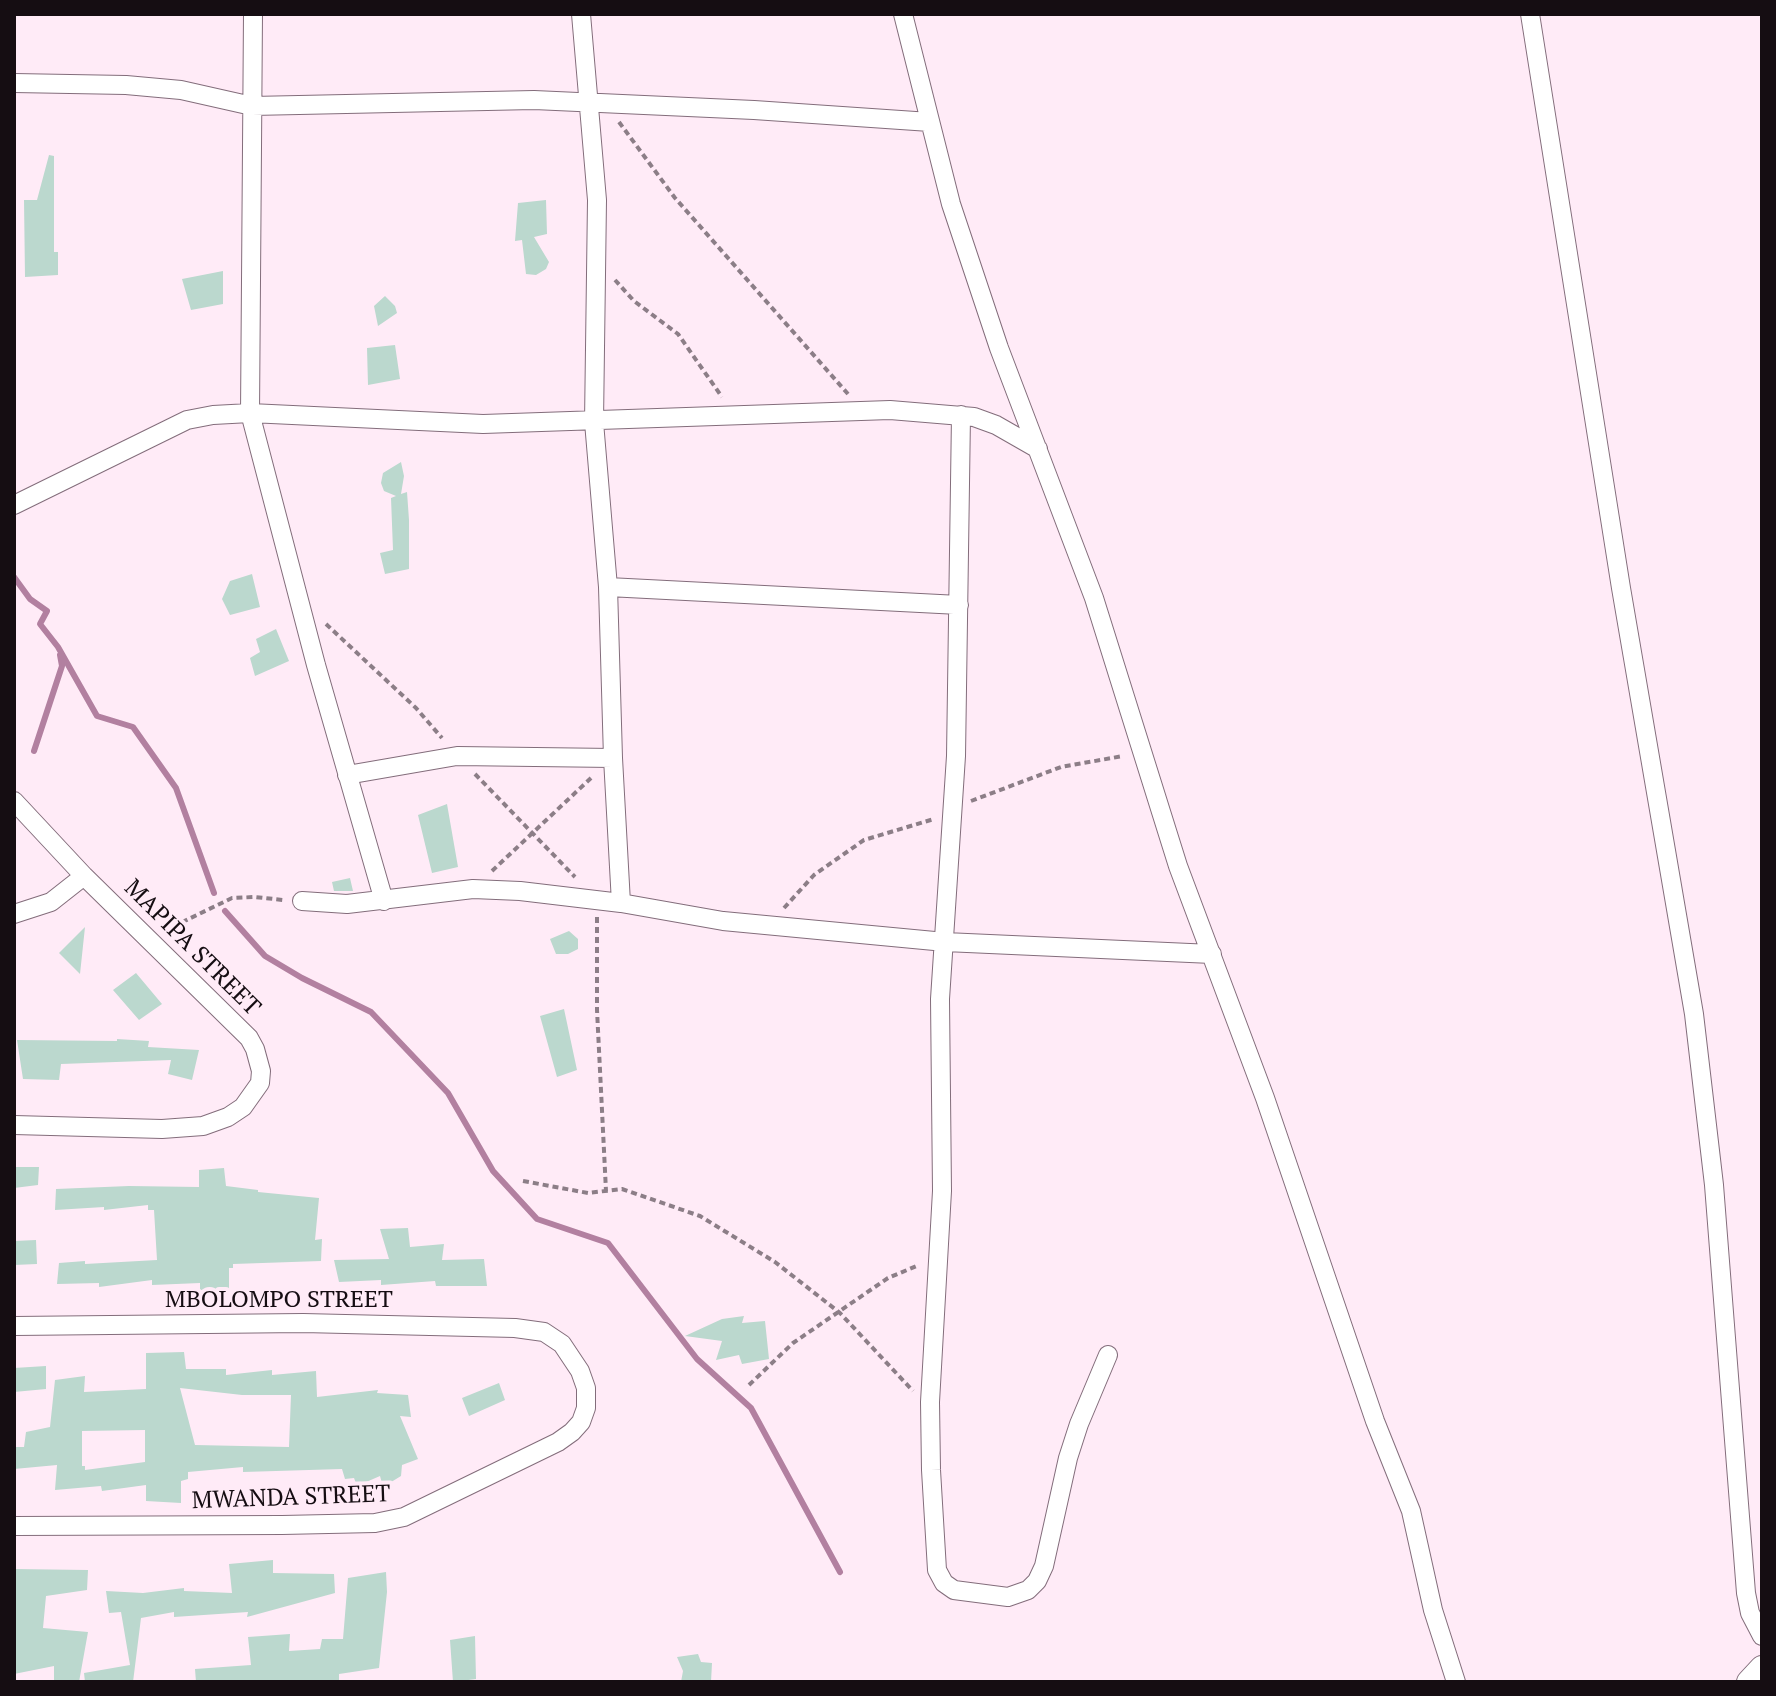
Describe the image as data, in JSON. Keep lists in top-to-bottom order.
{
  "streets": {
    "street": ["MAPIPA STREET", "MBOLOMPO STREET", "MWANDA STREET"]
  },
  "crossings": [
    ["MBOLOMPO STREET", "MWANDA STREET"]
  ]
}
